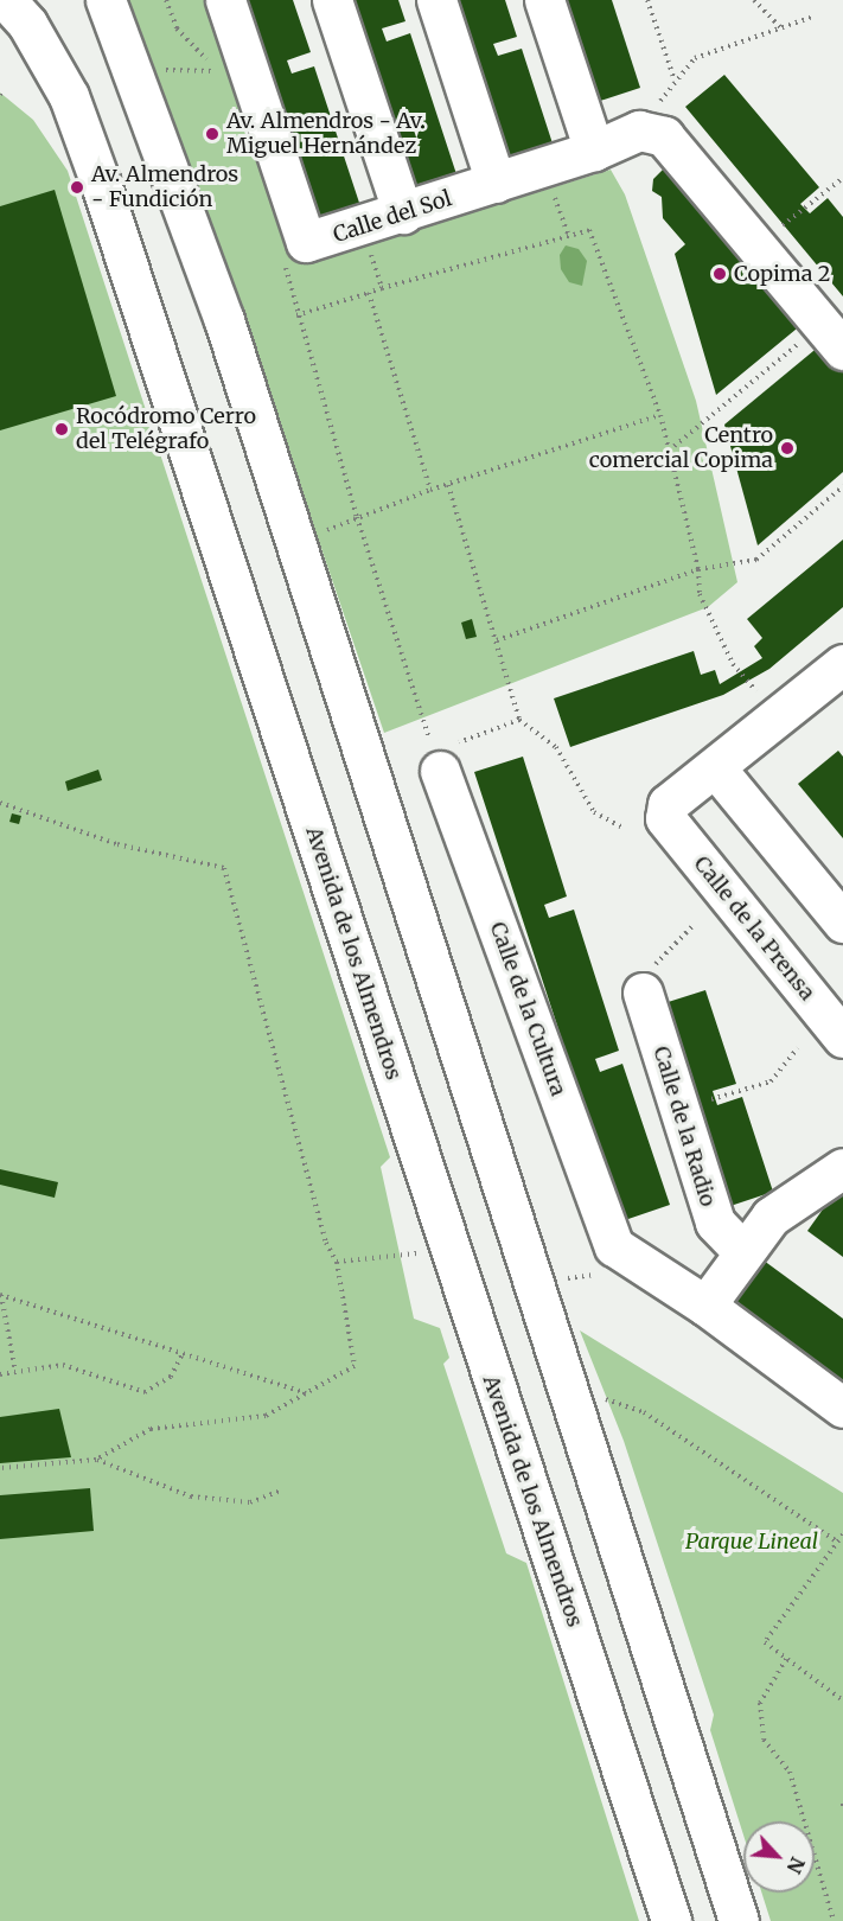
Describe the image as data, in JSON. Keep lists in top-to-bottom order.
{
  "streets": {
    "main road": [
      "Calle del Sol",
      "Calle de la Prensa",
      "Avenida de los Almendros",
      "Calle de la Cultura",
      "Calle de la Radio"
    ]
  },
  "parks": ["Parque Lineal"],
  "places": [
    "Av. Almendros - Av. Miguel Hernández",
    "Av. Almendros - Fundición",
    "Copima 2",
    "Rocódromo Cerro del Telégrafo",
    "Centro comercial Copima"
  ],
  "north": "bottom right"
}
